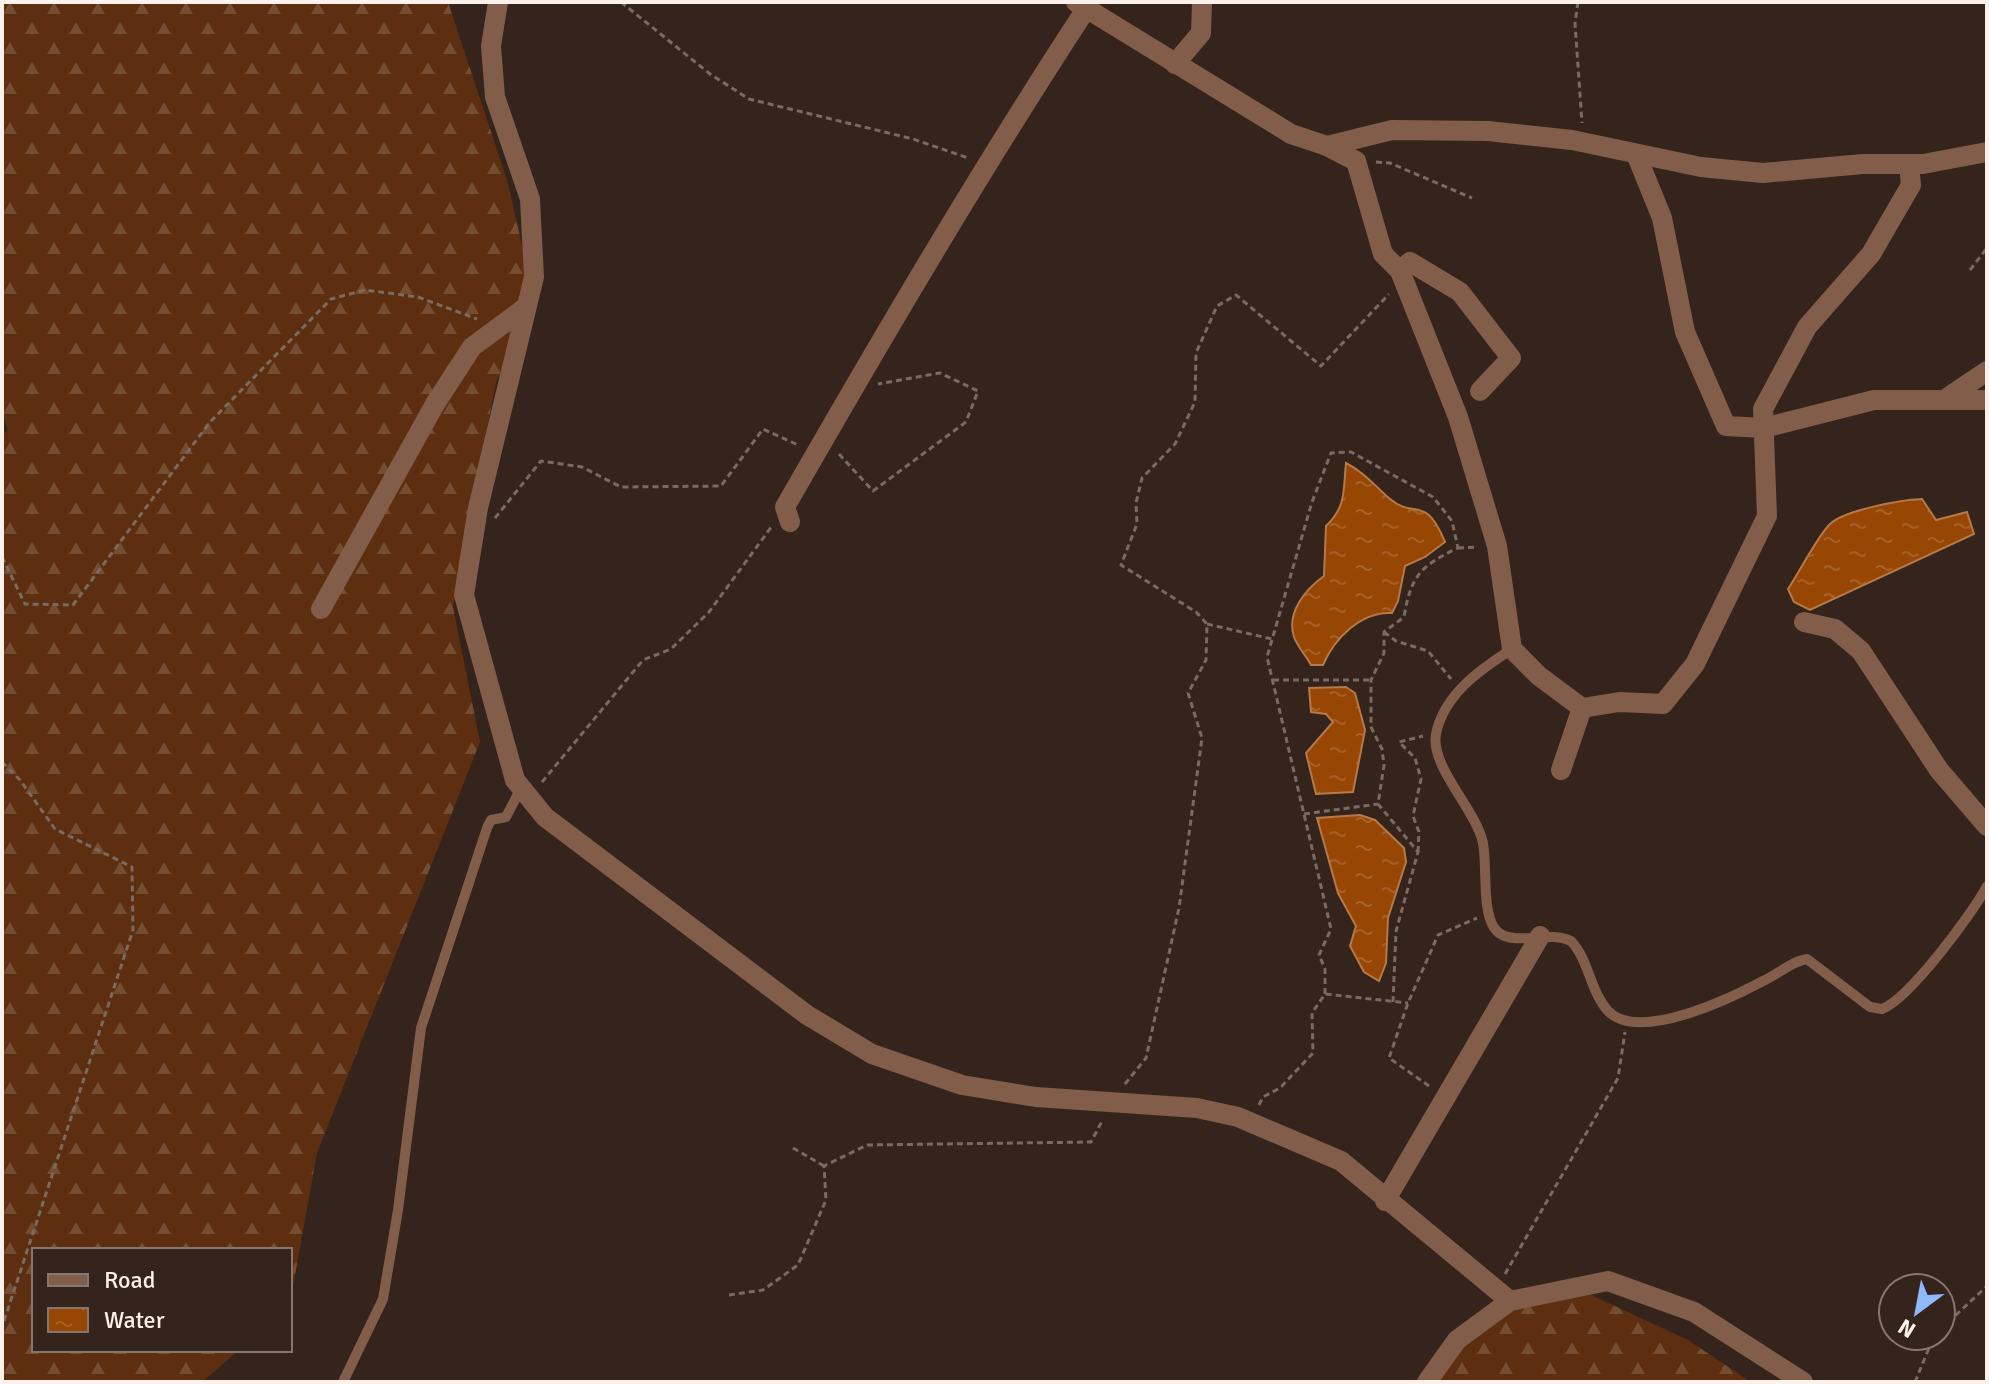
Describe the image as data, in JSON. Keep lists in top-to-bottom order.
{
  "legend": ["Road", "Water"],
  "north": "bottom left"
}
